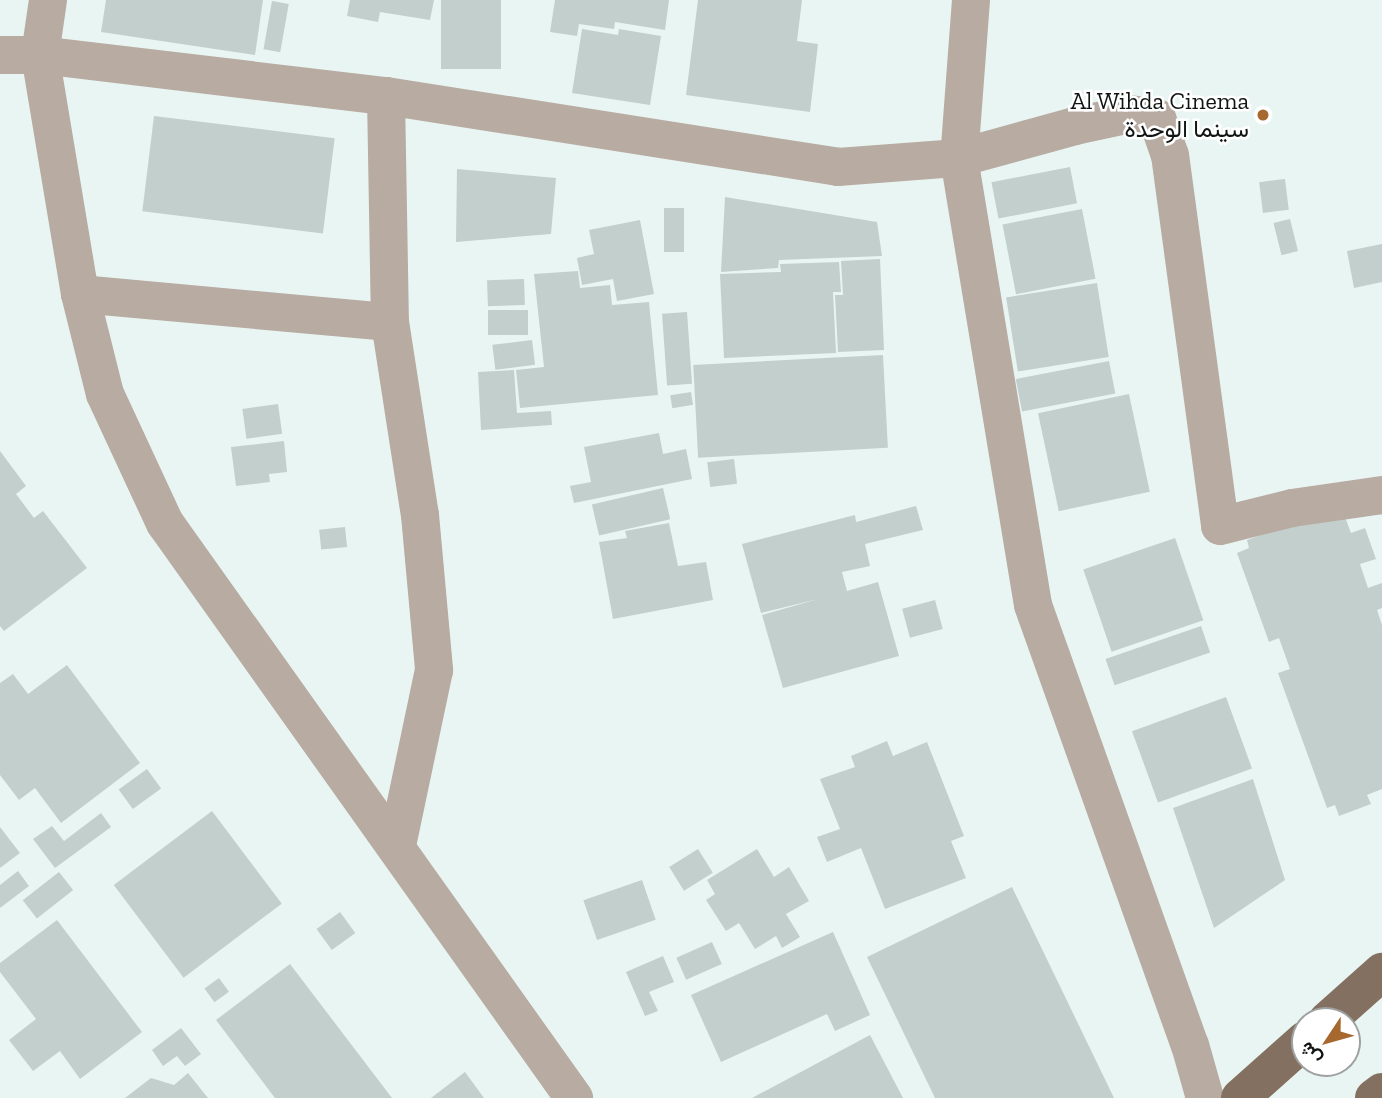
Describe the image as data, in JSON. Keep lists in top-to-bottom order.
{
  "places": ["Al Wihda Cinema سينما الوحدة"],
  "north": "bottom left"
}
